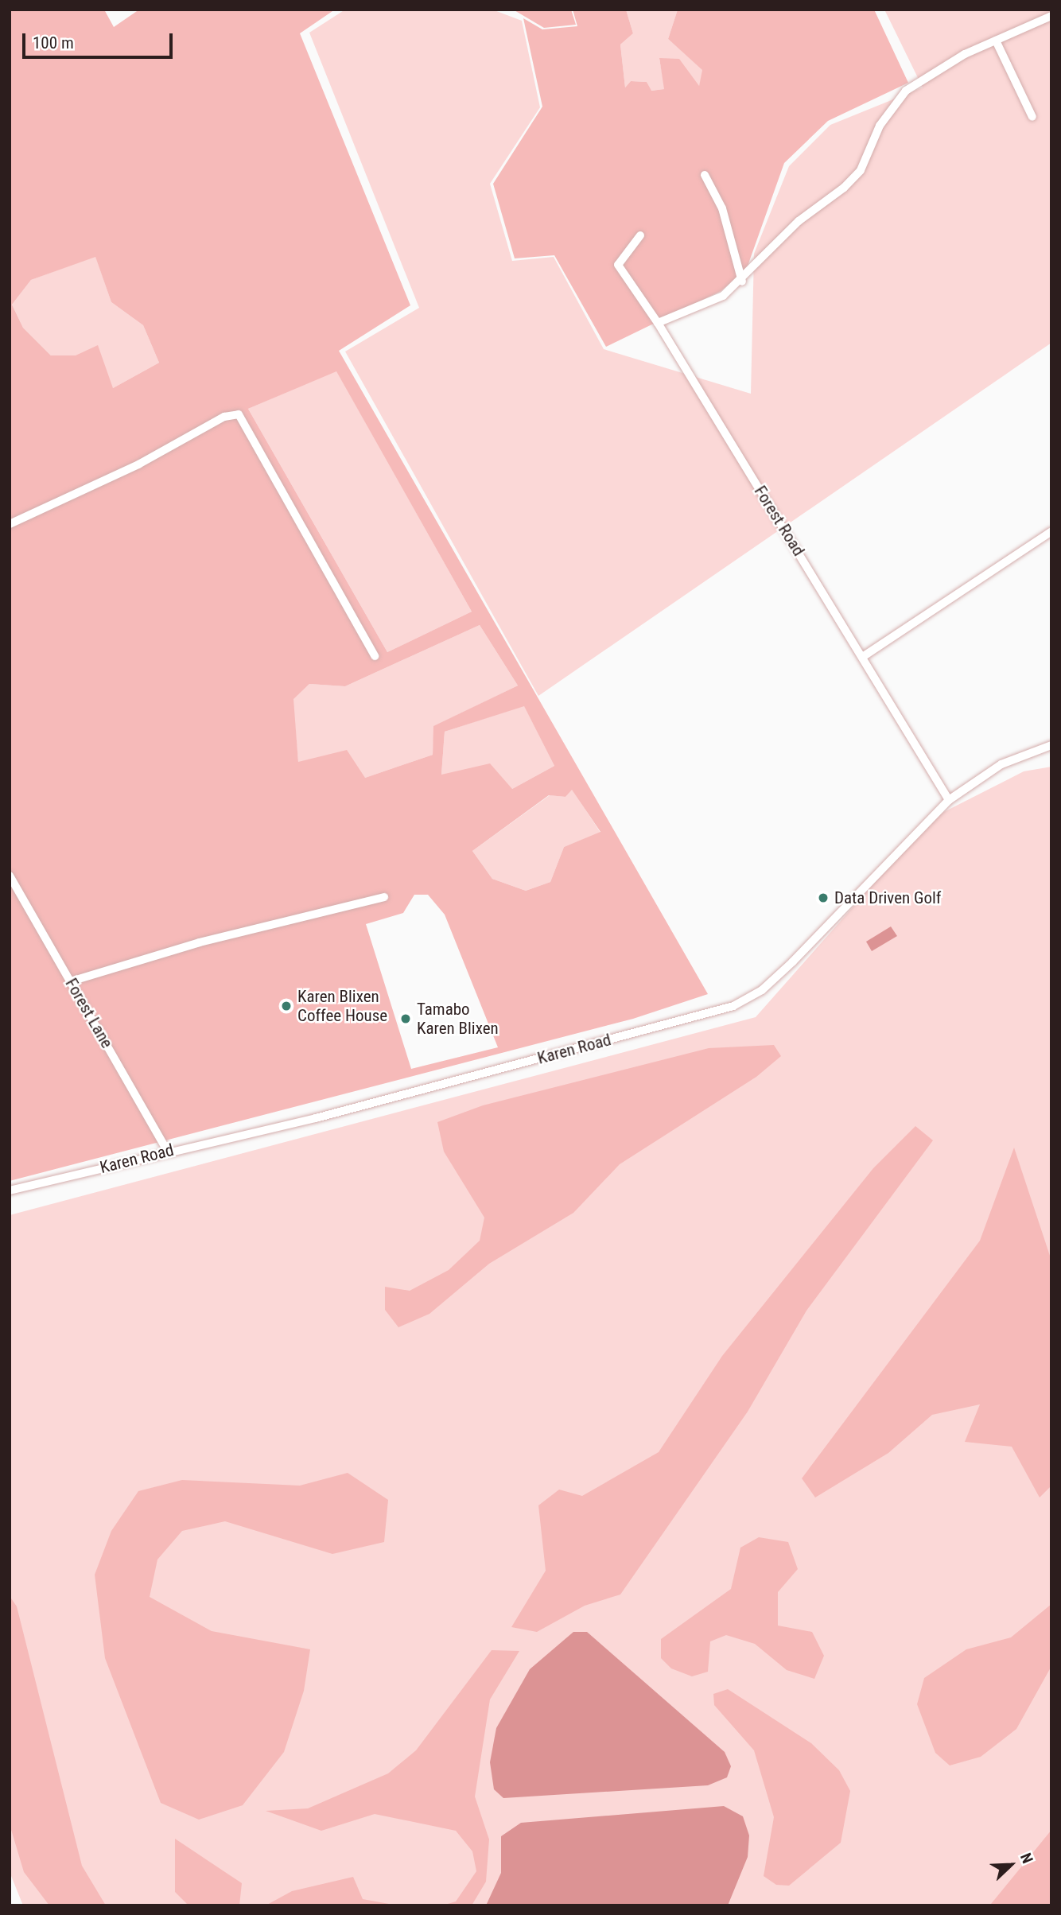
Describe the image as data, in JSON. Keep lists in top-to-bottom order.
{
  "streets": {
    "street": ["Forest Road", "Forest Lane", "Karen Road"]
  },
  "crossings": [
    ["Forest Road", "Karen Road"],
    ["Forest Lane", "Karen Road"]
  ],
  "places": ["Data Driven Golf", "Karen Blixen Coffee House", "Tamabo Karen Blixen"],
  "scale_bar": "100 m",
  "north": "top right"
}
